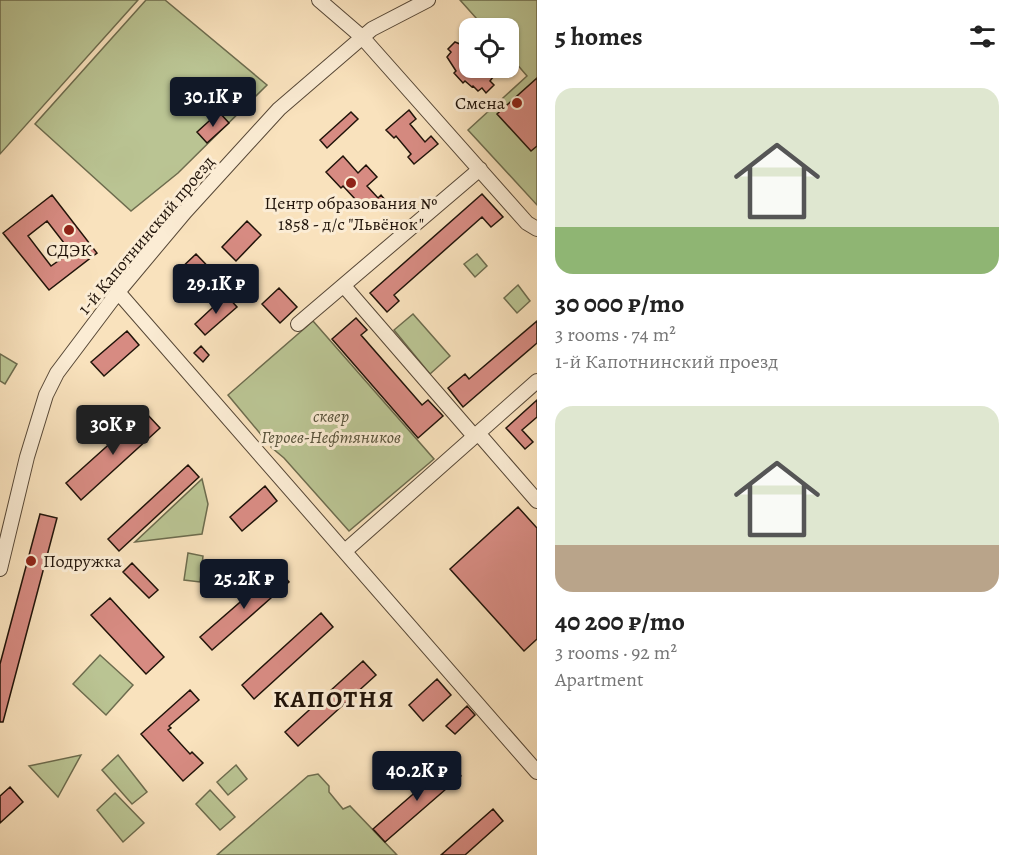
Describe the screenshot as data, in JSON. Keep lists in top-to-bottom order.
{
  "streets": {
    "street": ["1-й Капотнинский проезд"]
  },
  "districts": ["КАПОТНЯ"],
  "parks": ["сквер Героев-Нефтяников"],
  "places": [
    "Смена",
    "Центр образования № 1858 - д/с \"Львёнок\"",
    "СДЭК",
    "Подружка"
  ],
  "page": {
    "heading": "5 homes",
    "list": [
      {
        "name": "30 000 ₽/mo",
        "note": "3 rooms · 74 m² · 1-й Капотнинский проезд"
      },
      {
        "name": "40 200 ₽/mo",
        "note": "3 rooms · 92 m² · Apartment"
      }
    ],
    "price": [
      "30.1K ₽",
      "29.1K ₽",
      "30K ₽",
      "25.2K ₽",
      "40.2K ₽"
    ]
  }
}
